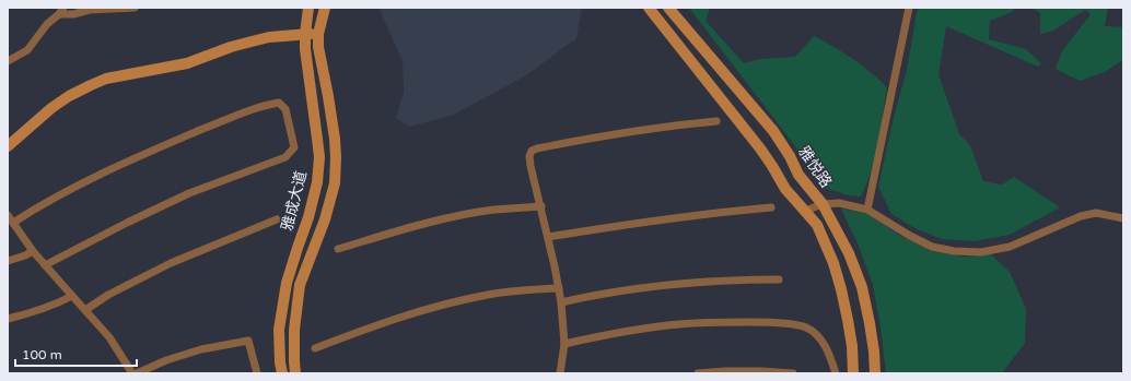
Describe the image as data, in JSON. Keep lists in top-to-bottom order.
{
  "streets": {
    "street": ["雅悦路", "雅成大道"]
  },
  "scale_bar": "100 m"
}
